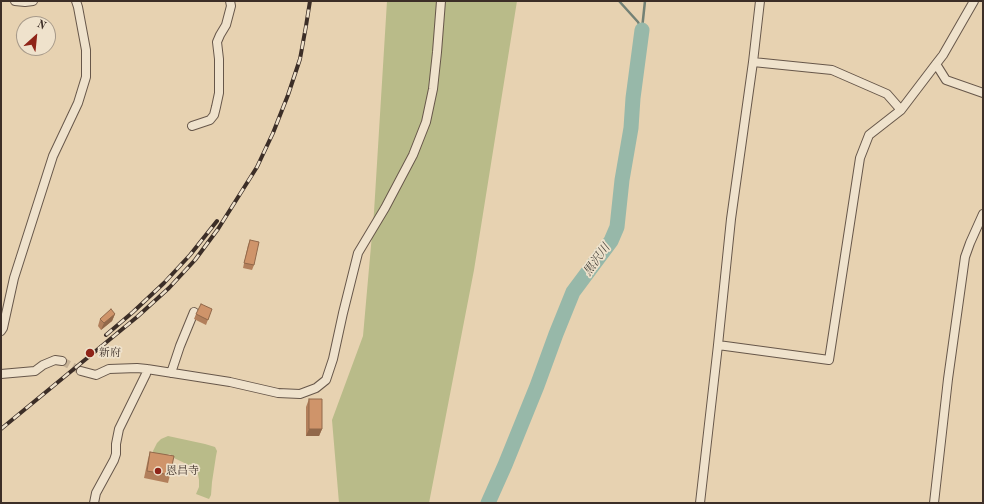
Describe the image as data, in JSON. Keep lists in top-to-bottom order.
{
  "water": ["黒沢川"],
  "places": ["新府", "恩昌寺"],
  "north": "top right"
}
